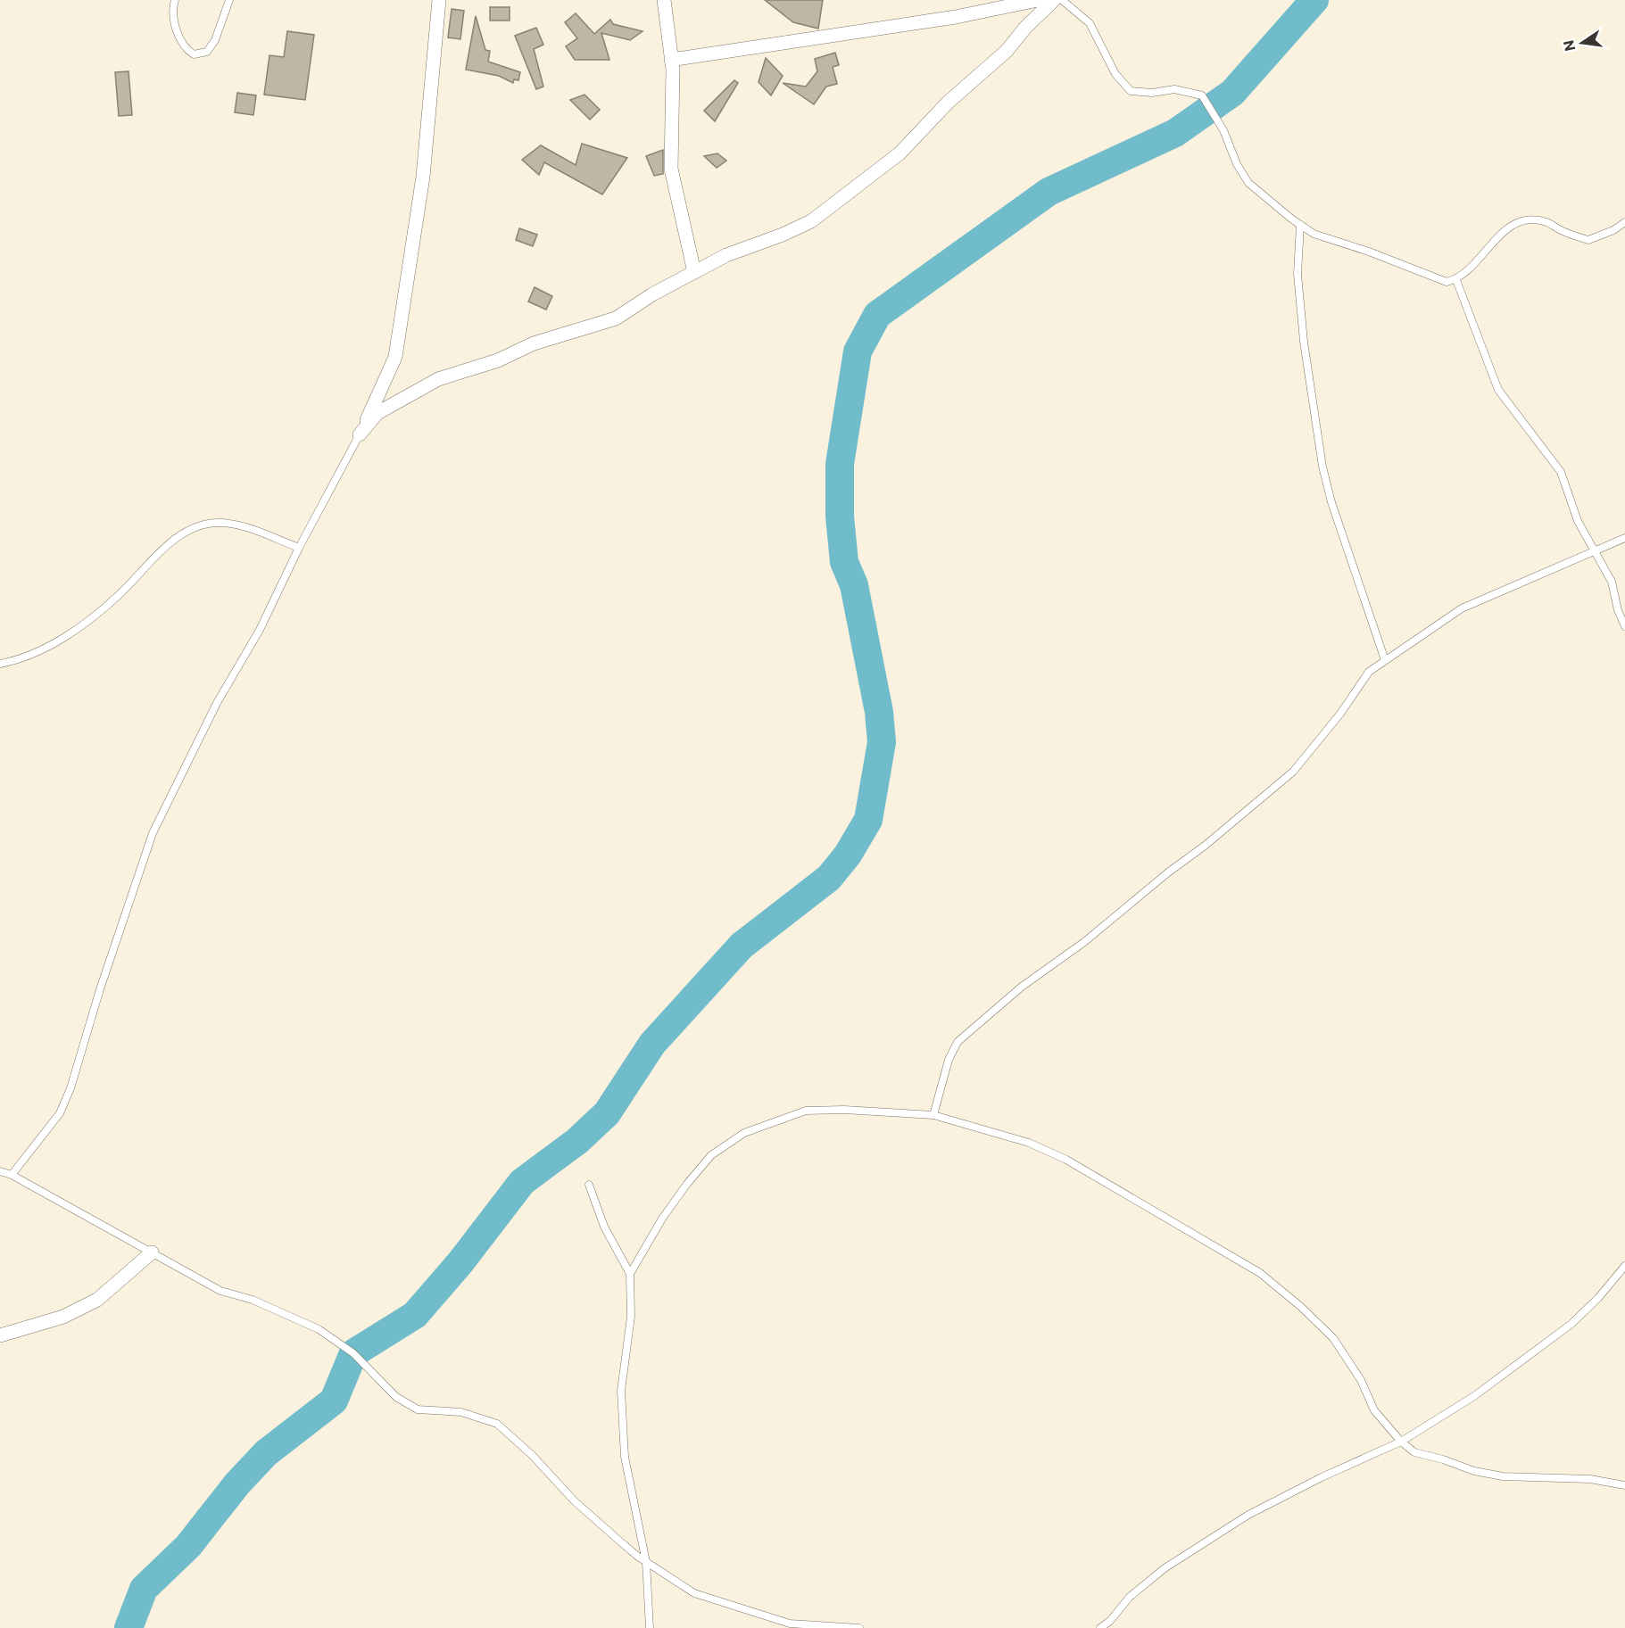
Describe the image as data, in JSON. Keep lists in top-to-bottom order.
{
  "north": "left"
}
